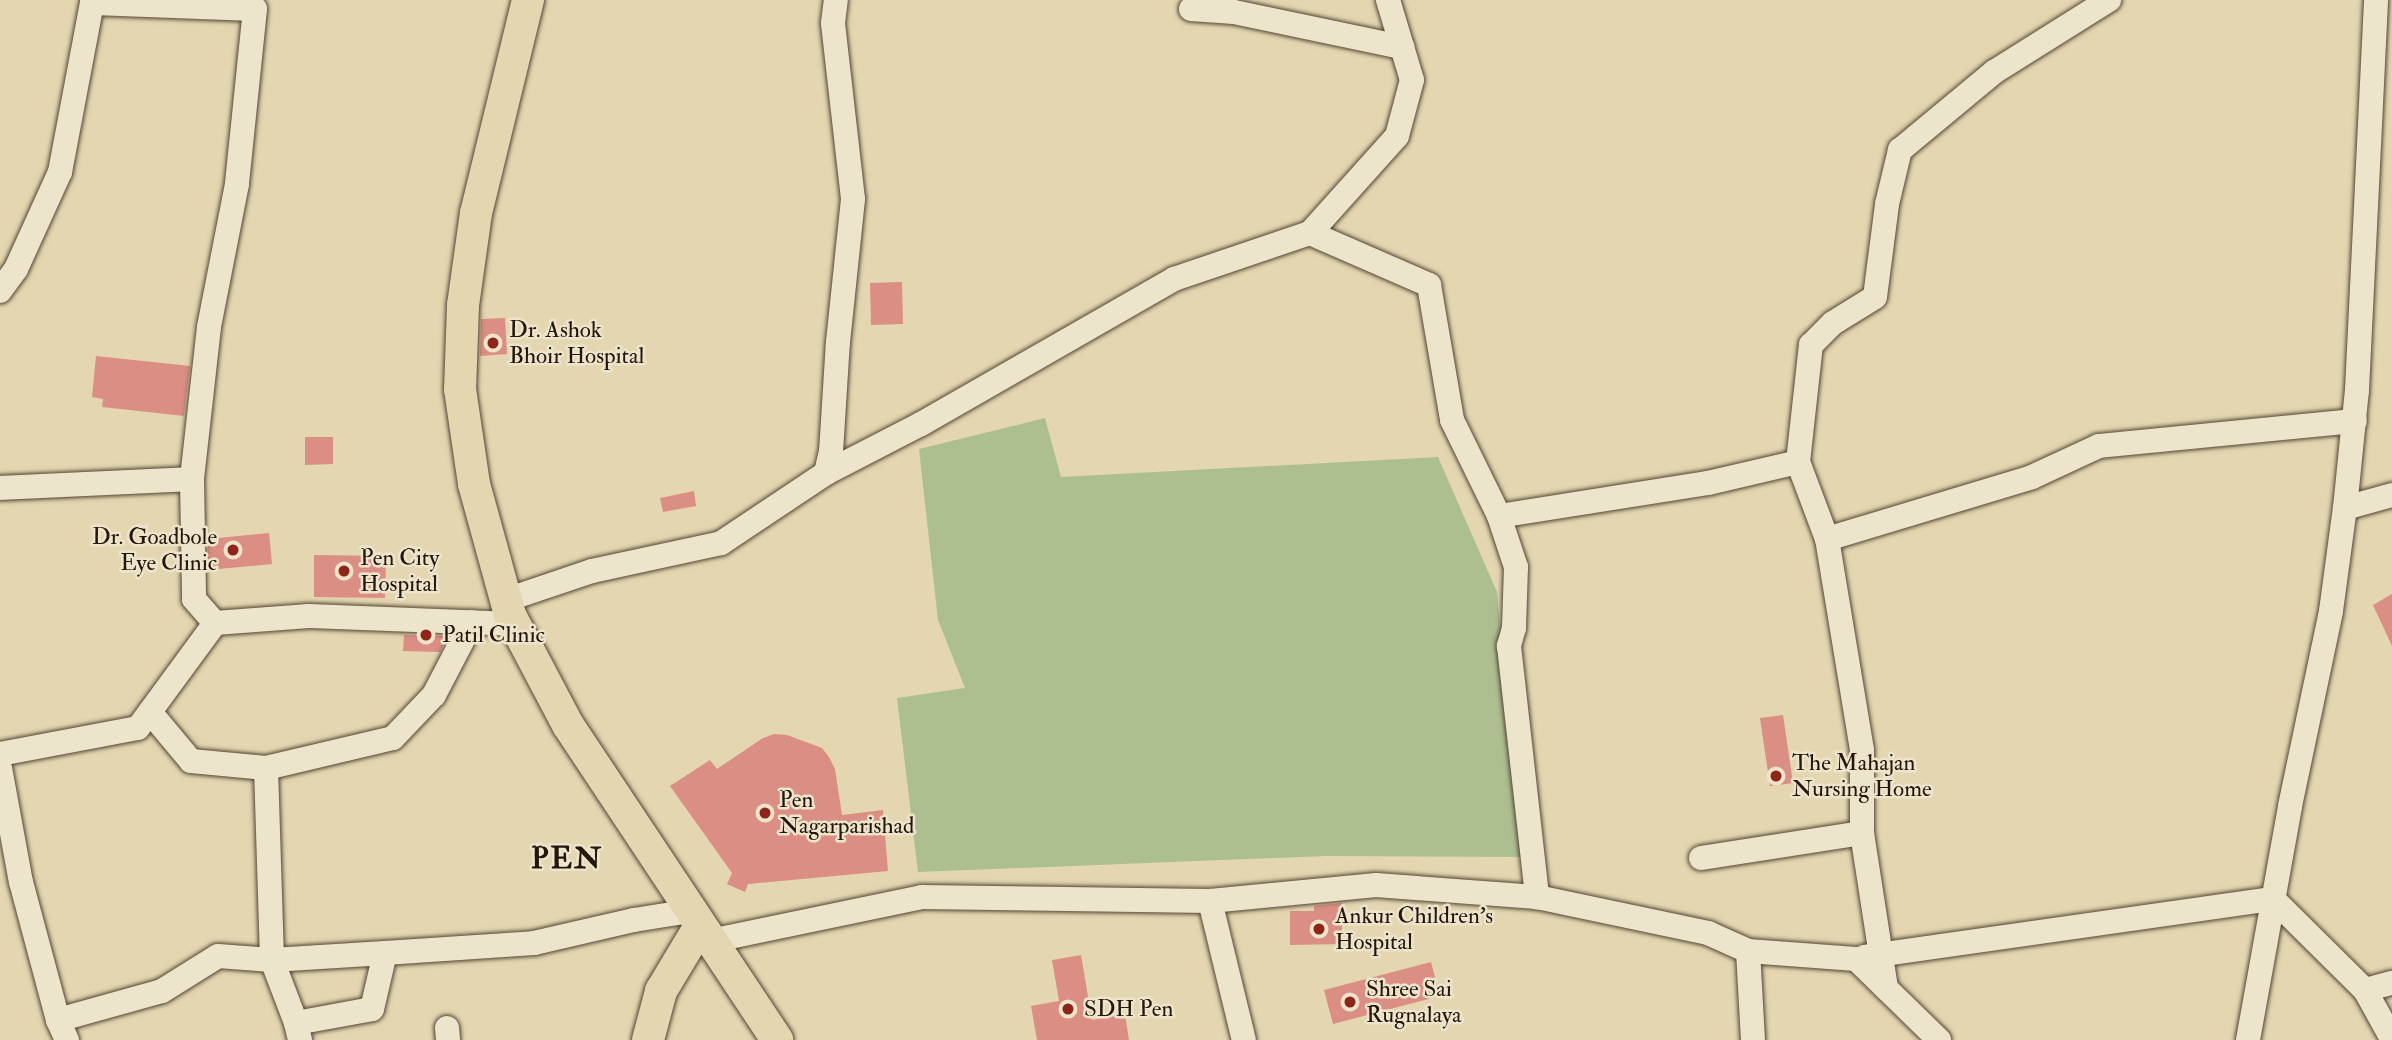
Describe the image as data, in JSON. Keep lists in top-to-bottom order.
{
  "districts": ["PEN"],
  "places": [
    "Dr. Ashok Bhoir Hospital",
    "Dr. Goadbole Eye Clinic",
    "Pen City Hospital",
    "Patil Clinic",
    "The Mahajan Nursing Home",
    "Pen Nagarparishad",
    "Ankur Children's Hospital",
    "Shree Sai Rugnalaya",
    "SDH Pen"
  ]
}
